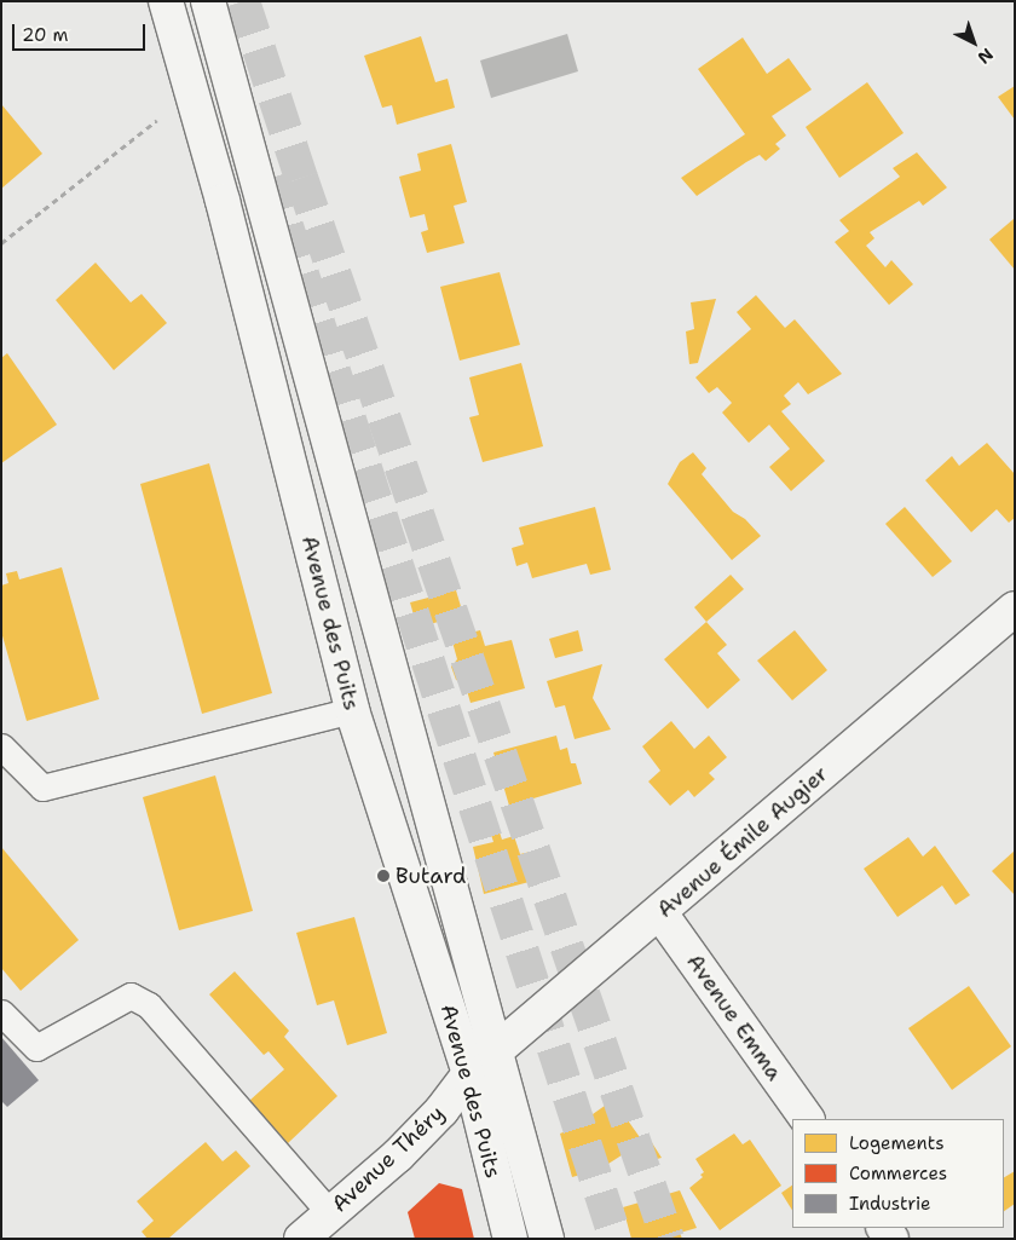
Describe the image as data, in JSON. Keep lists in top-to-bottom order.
{
  "streets": {
    "street": [
      "Avenue des Puits",
      "Avenue Émile Augier",
      "Avenue Emma",
      "Avenue Théry"
    ]
  },
  "crossings": [
    ["Avenue des Puits", "Avenue Émile Augier"],
    ["Avenue des Puits", "Avenue Théry"],
    ["Avenue Émile Augier", "Avenue Emma"],
    ["Avenue Émile Augier", "Avenue Théry"]
  ],
  "places": ["Butard"],
  "legend": ["Logements", "Commerces", "Industrie"],
  "scale_bar": "20 m",
  "north": "bottom right"
}
